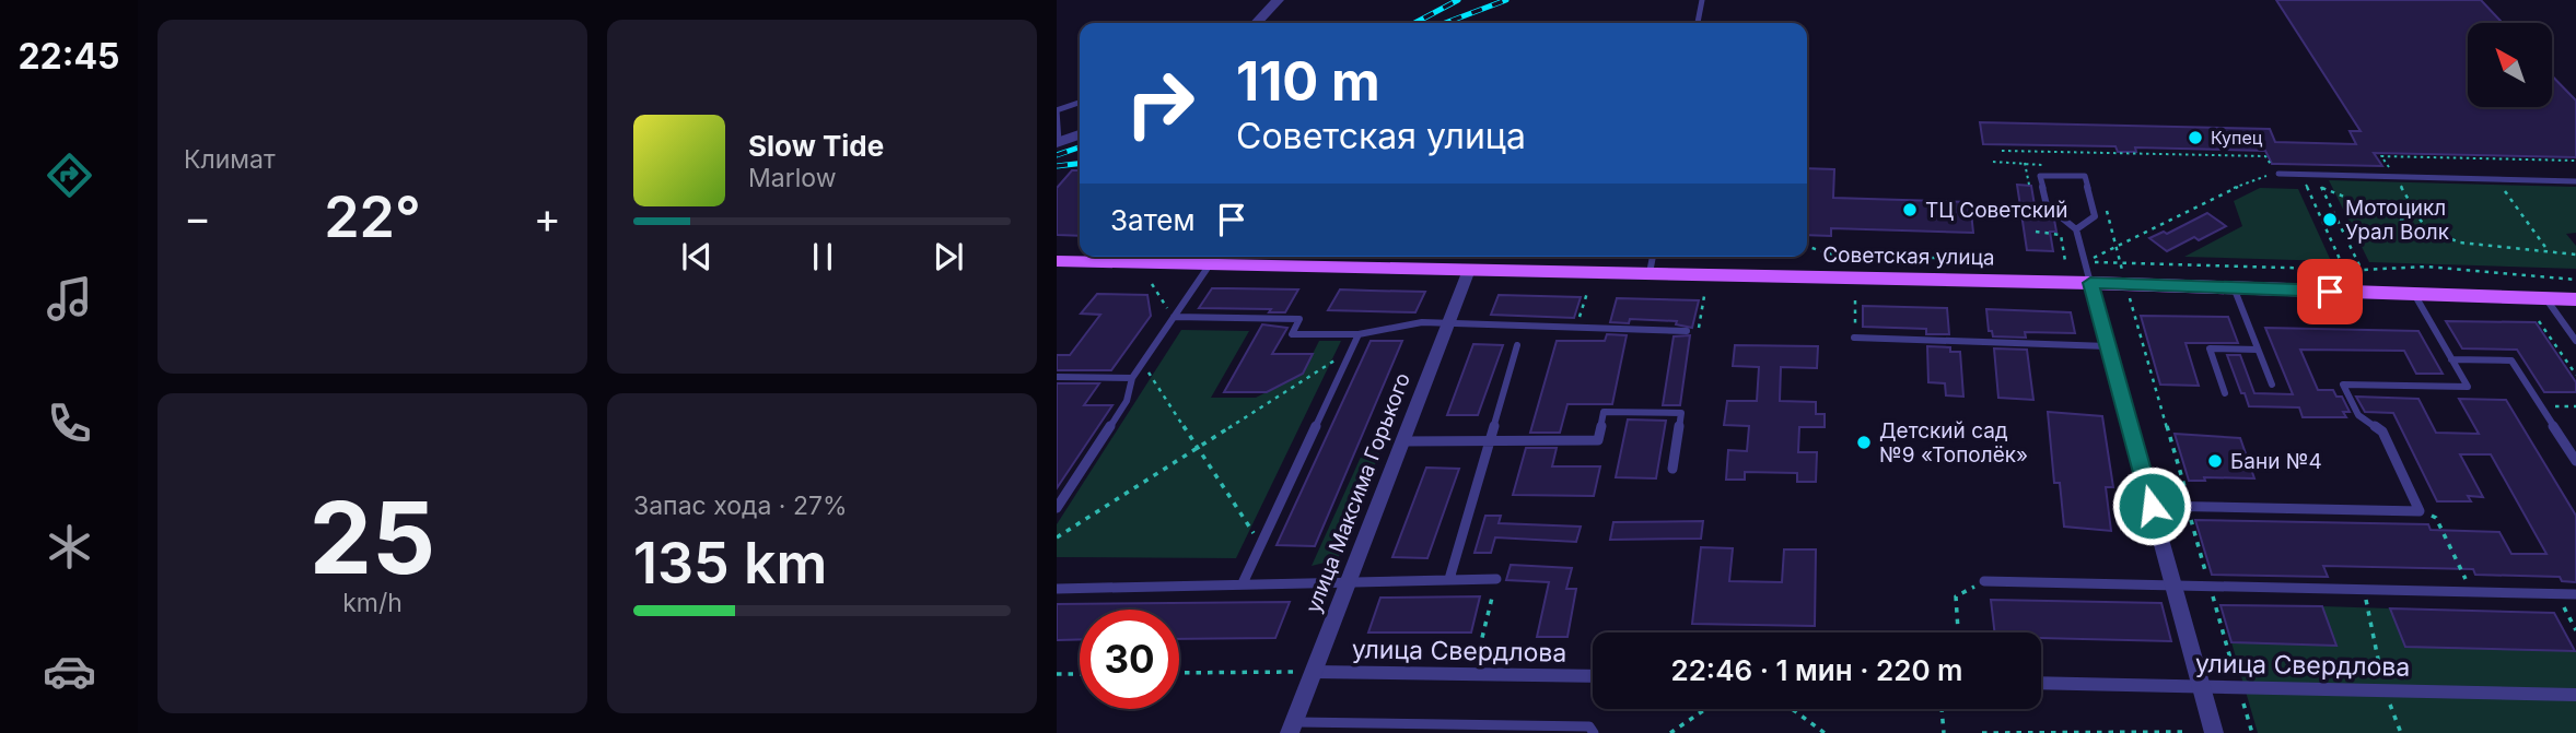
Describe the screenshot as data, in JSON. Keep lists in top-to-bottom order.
{
  "streets": {
    "main road": ["Советская улица"],
    "street": ["улица Максима Горького", "улица Свердлова"]
  },
  "crossings": [
    ["Советская улица", "улица Максима Горького"],
    ["улица Максима Горького", "улица Свердлова"]
  ],
  "places": [
    "Купец",
    "ТЦ Советский",
    "Мотоцикл Урал Волк",
    "Детский сад №9 «Тополёк»",
    "Бани №4"
  ],
  "north": "top left",
  "page": {
    "tabs": "22:45",
    "tile": [
      "Климат",
      ["25", "km/h"],
      ["Запас хода · 27%", "135 km"]
    ],
    "turn": ["110 m", "Советская улица"],
    "song": ["Slow Tide", "Marlow"],
    "then": "Затем",
    "heat": ["−", "22°", "+"],
    "limit": "30",
    "trip": "22:46 · 1 мин · 220 m"
  }
}
